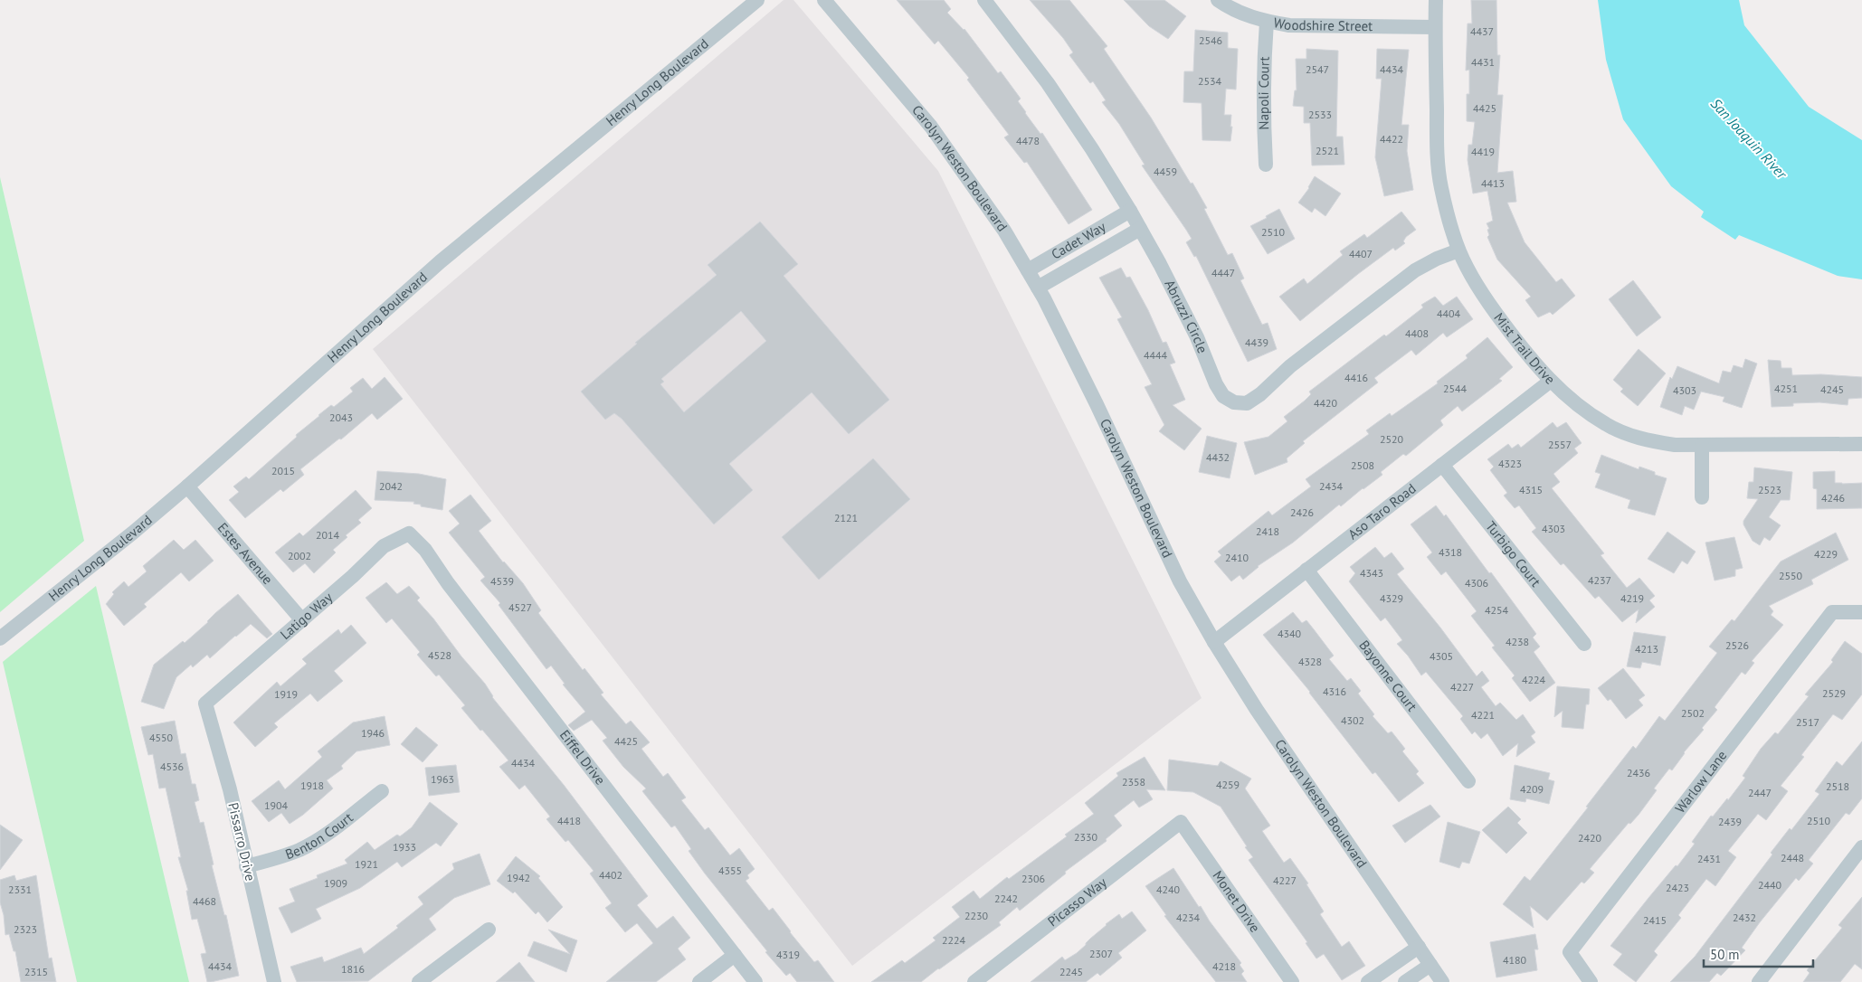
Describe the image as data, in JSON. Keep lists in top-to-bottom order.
{
  "streets": {
    "street": [
      "Woodshire Street",
      "Henry Long Boulevard",
      "Napoli Court",
      "Carolyn Weston Boulevard",
      "Cadet Way",
      "Abruzzi Circle",
      "Mist Trail Drive",
      "Aso Taro Road",
      "Estes Avenue",
      "Turbigo Court",
      "Latigo Way",
      "Bayonne Court",
      "Eiffel Drive",
      "Warlow Lane",
      "Benton Court",
      "Pissarro Drive",
      "Picasso Way",
      "Monet Drive"
    ]
  },
  "crossings": [
    ["Woodshire Street", "Napoli Court"],
    ["Woodshire Street", "Mist Trail Drive"],
    ["Henry Long Boulevard", "Estes Avenue"],
    ["Carolyn Weston Boulevard", "Cadet Way"],
    ["Carolyn Weston Boulevard", "Aso Taro Road"],
    ["Cadet Way", "Abruzzi Circle"],
    ["Abruzzi Circle", "Mist Trail Drive"],
    ["Mist Trail Drive", "Aso Taro Road"],
    ["Aso Taro Road", "Turbigo Court"],
    ["Aso Taro Road", "Bayonne Court"],
    ["Estes Avenue", "Latigo Way"],
    ["Latigo Way", "Eiffel Drive"],
    ["Latigo Way", "Pissarro Drive"],
    ["Benton Court", "Pissarro Drive"],
    ["Picasso Way", "Monet Drive"]
  ],
  "water": ["San Joaquin River"],
  "house_numbers": [
    "4437",
    "2546",
    "4431",
    "2547",
    "4434",
    "2534",
    "4425",
    "2533",
    "4422",
    "4478",
    "2521",
    "4419",
    "4459",
    "4413",
    "2510",
    "4407",
    "4447",
    "4404",
    "4408",
    "4439",
    "4444",
    "4416",
    "2544",
    "4251",
    "4245",
    "4303",
    "4420",
    "2043",
    "2520",
    "2557",
    "4432",
    "4323",
    "2508",
    "2015",
    "2042",
    "2434",
    "4315",
    "2523",
    "4246",
    "2426",
    "2121",
    "4303",
    "2418",
    "2014",
    "4318",
    "4229",
    "2002",
    "2410",
    "4343",
    "2550",
    "4237",
    "4539",
    "4306",
    "4329",
    "4219",
    "4527",
    "4254",
    "4340",
    "4238",
    "2526",
    "4213",
    "4528",
    "4305",
    "4328",
    "4224",
    "4227",
    "4316",
    "2529",
    "1919",
    "2502",
    "4221",
    "4302",
    "2517",
    "1946",
    "4550",
    "4425",
    "4434",
    "4536",
    "2436",
    "1963",
    "2358",
    "4259",
    "1918",
    "2518",
    "4209",
    "2447",
    "1904",
    "4418",
    "2510",
    "2439",
    "2330",
    "2420",
    "1933",
    "2448",
    "2431",
    "1921",
    "4355",
    "4402",
    "1942",
    "2306",
    "4227",
    "1909",
    "2440",
    "2423",
    "2331",
    "4240",
    "2242",
    "4468",
    "2230",
    "4234",
    "2432",
    "2415",
    "2323",
    "2224",
    "2307",
    "4319",
    "4180",
    "4434",
    "4218",
    "1816",
    "2315",
    "2245"
  ],
  "scale_bar": "50 m"
}
